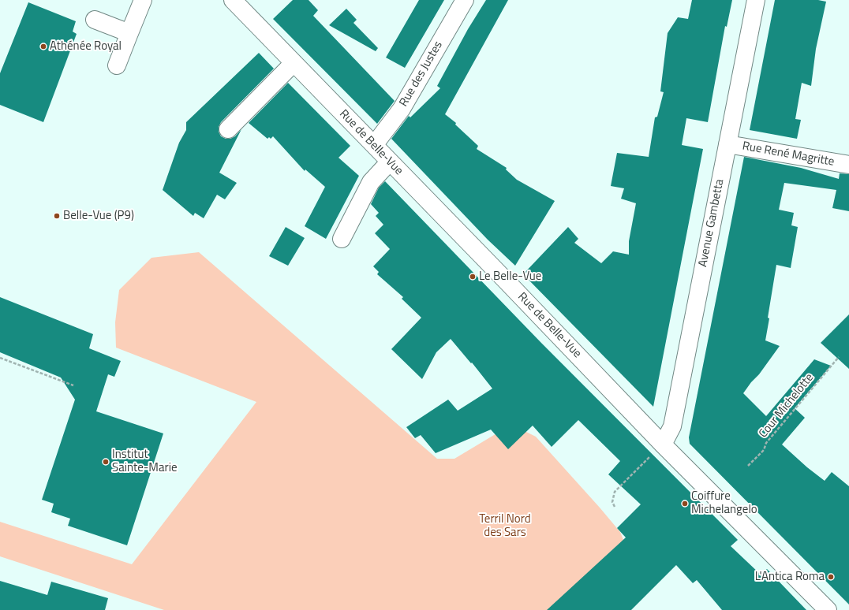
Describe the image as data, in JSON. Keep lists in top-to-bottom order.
{
  "streets": {
    "street": [
      "Rue des Justes",
      "Rue de Belle-Vue",
      "Rue René Magritte",
      "Avenue Gambetta"
    ],
    "path": ["Cour Michelotte"]
  },
  "crossings": [
    ["Rue des Justes", "Rue de Belle-Vue"],
    ["Rue de Belle-Vue", "Avenue Gambetta"],
    ["Rue René Magritte", "Avenue Gambetta"]
  ],
  "parks": ["Terril Nord des Sars"],
  "places": [
    "Athénée Royal",
    "Belle-Vue (P9)",
    "Le Belle-Vue",
    "Institut Sainte-Marie",
    "Coiffure Michelangelo",
    "L'Antica Roma"
  ]
}
